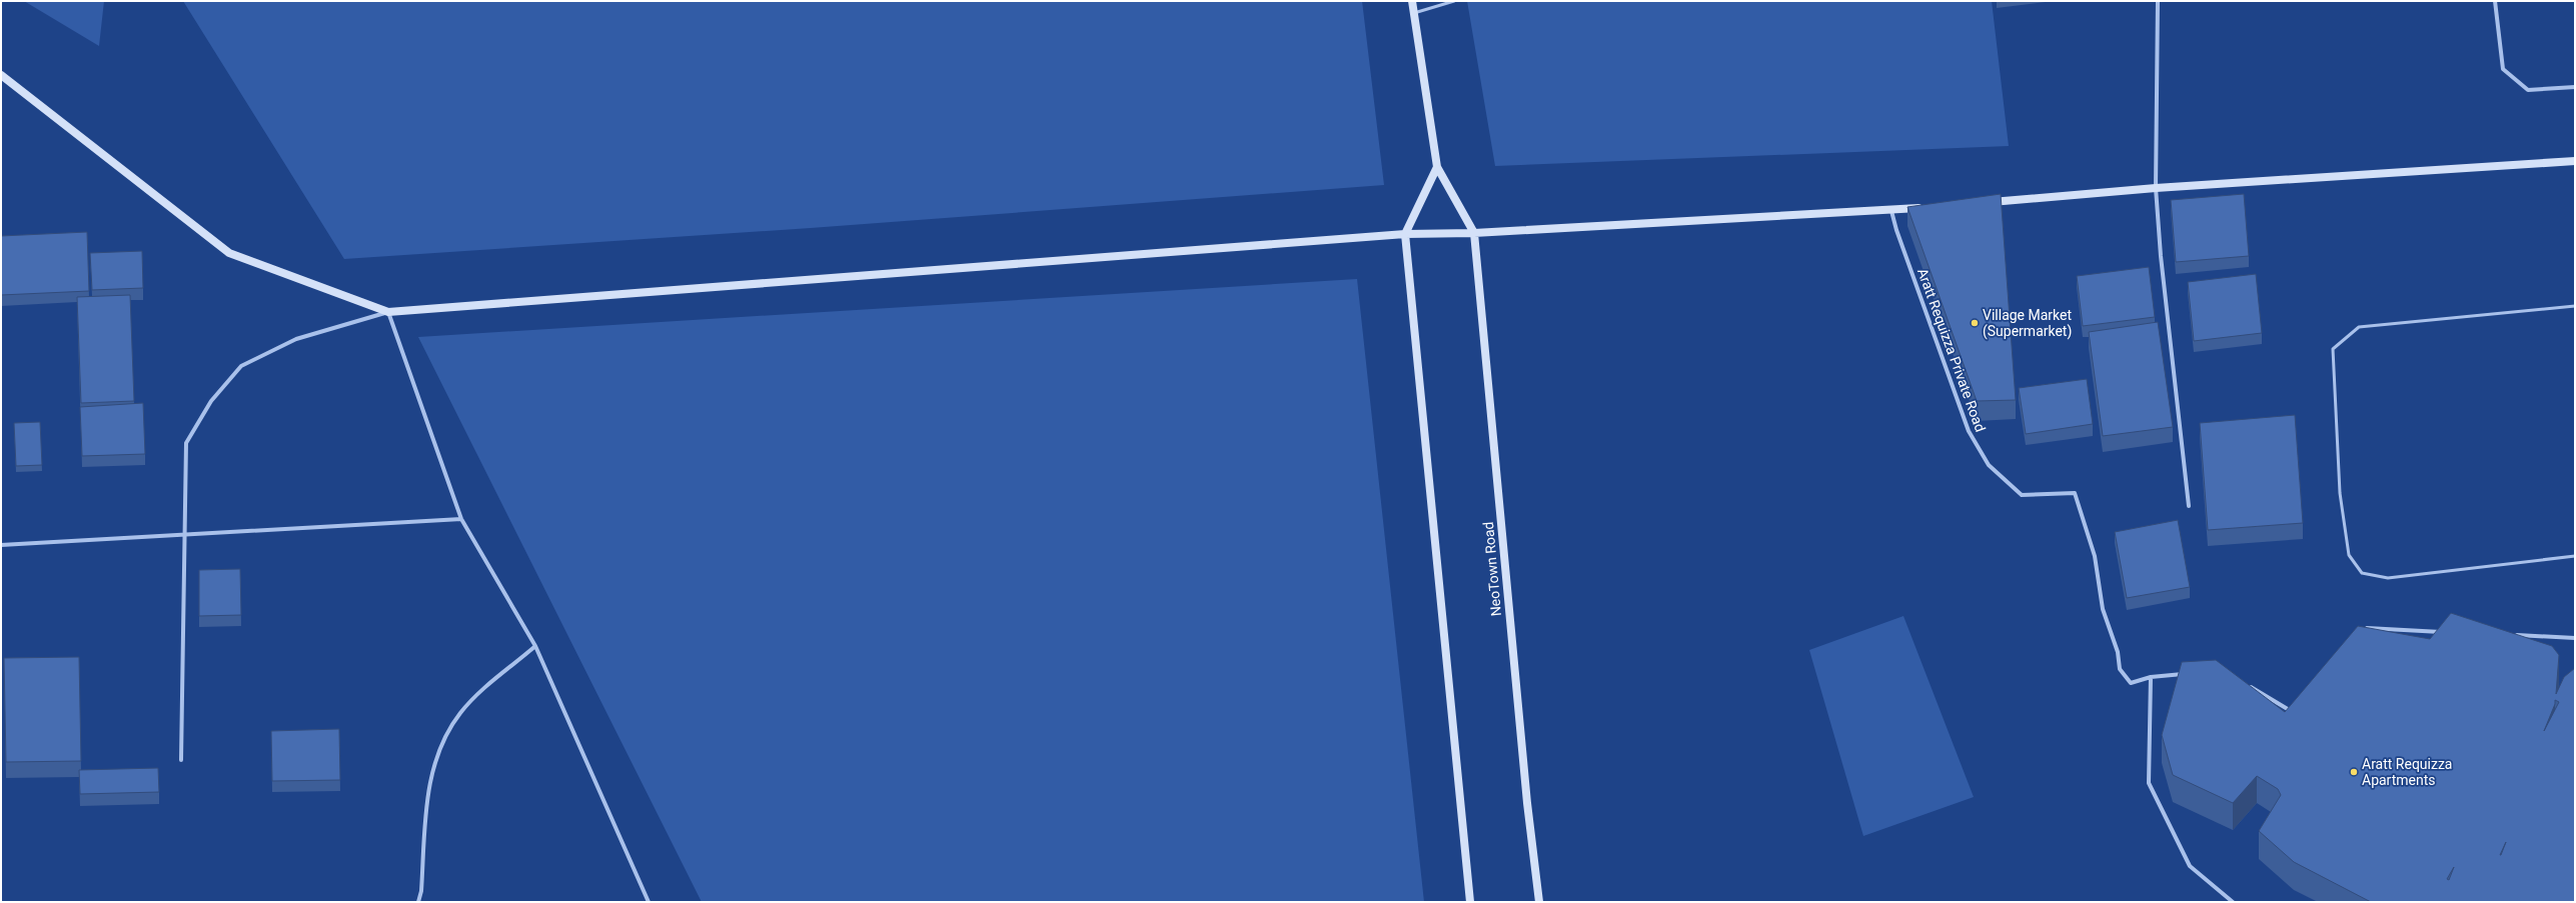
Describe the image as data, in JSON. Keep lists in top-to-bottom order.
{
  "streets": {
    "street": ["Aratt Requizza Private Road", "NeoTown Road"]
  },
  "places": ["Village Market (Supermarket)", "Aratt Requizza Apartments"]
}
